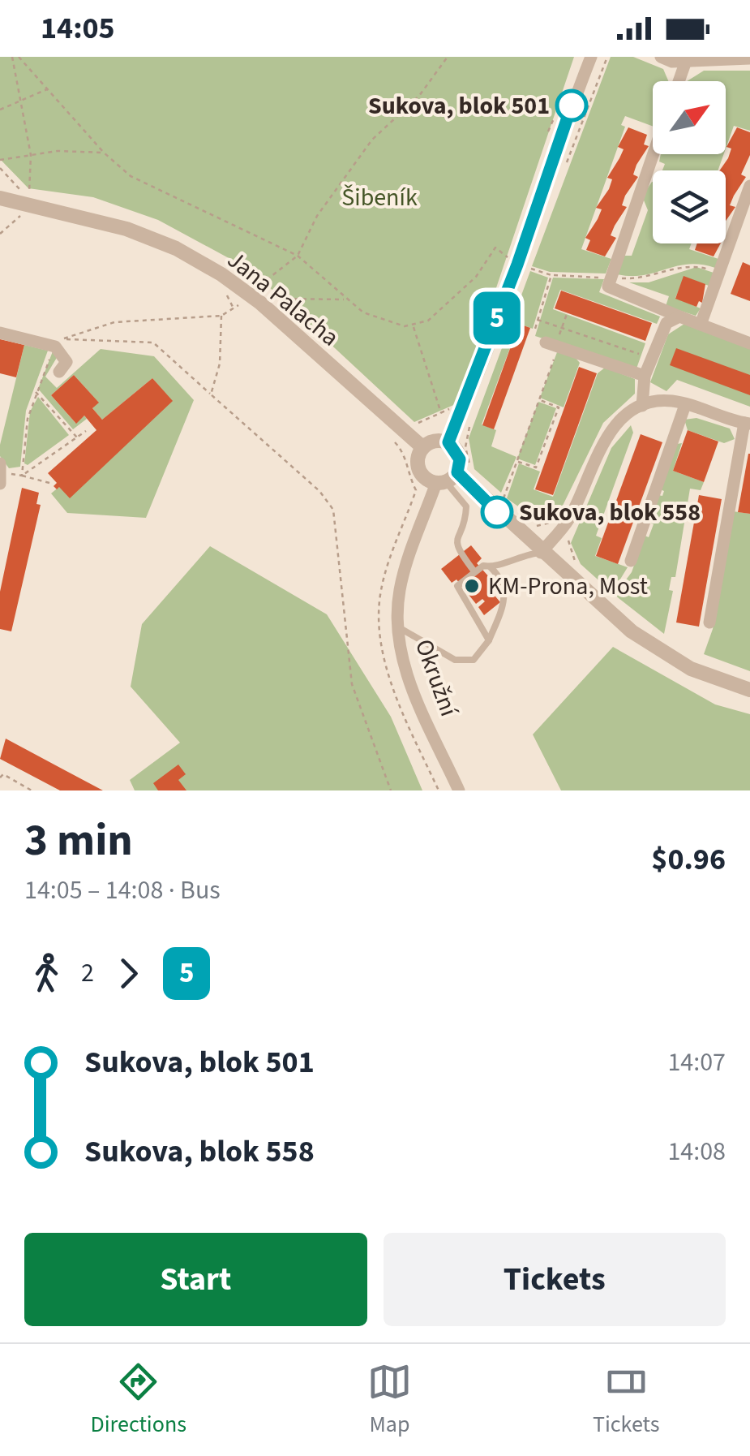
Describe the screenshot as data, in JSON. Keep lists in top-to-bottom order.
{
  "streets": {
    "street": ["Jana Palacha", "Okružní"]
  },
  "crossings": [
    ["Jana Palacha", "Okružní"]
  ],
  "parks": ["Šibeník"],
  "places": ["Sukova, blok 501", "Sukova, blok 558", "KM-Prona, Most"],
  "lines": ["bus line 5"],
  "north": "top right",
  "page": {
    "status": "14:05",
    "on_map": "5",
    "heading": ["3 min", "14:05 – 14:08 · Bus", "$0.96"],
    "legs": ["2", "5"],
    "list": [
      {
        "name": "Sukova, blok 501",
        "value": "14:07"
      },
      {
        "name": "Sukova, blok 558",
        "value": "14:08"
      }
    ],
    "buttons": ["Start", "Tickets"],
    "tabs": ["Directions", "Map", "Tickets"]
  }
}
